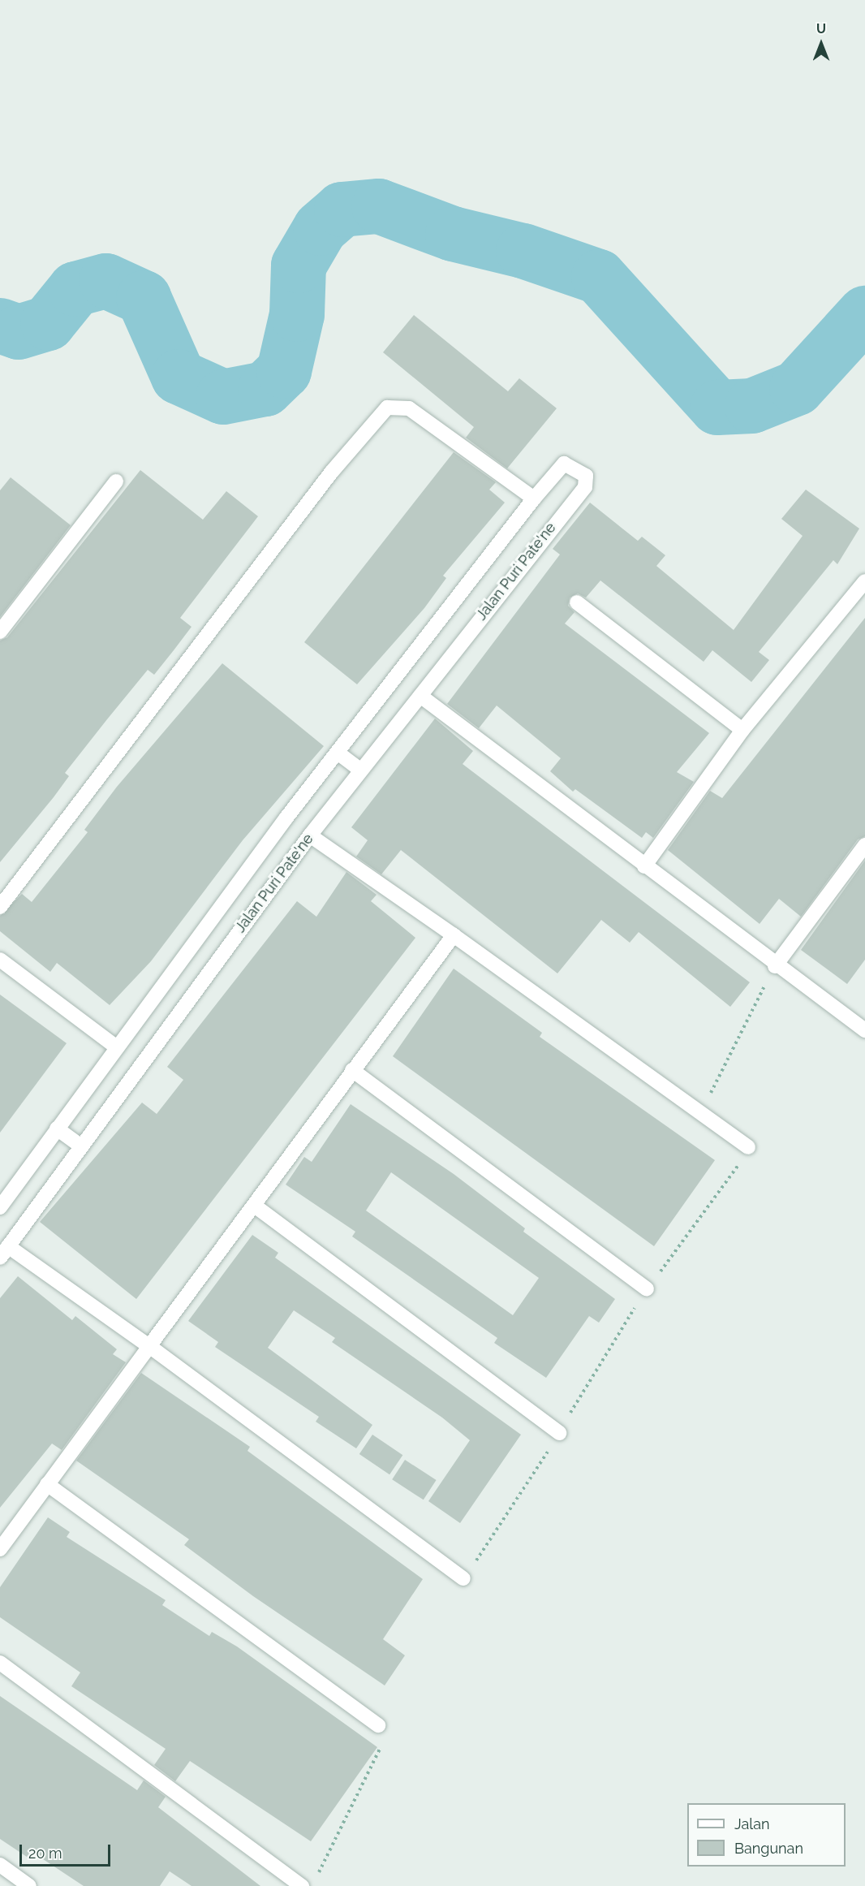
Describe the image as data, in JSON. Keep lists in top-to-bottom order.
{
  "streets": {
    "street": ["Jalan Puri Pate'ne"]
  },
  "legend": ["Jalan", "Bangunan"],
  "scale_bar": "20 m",
  "north": "top"
}
